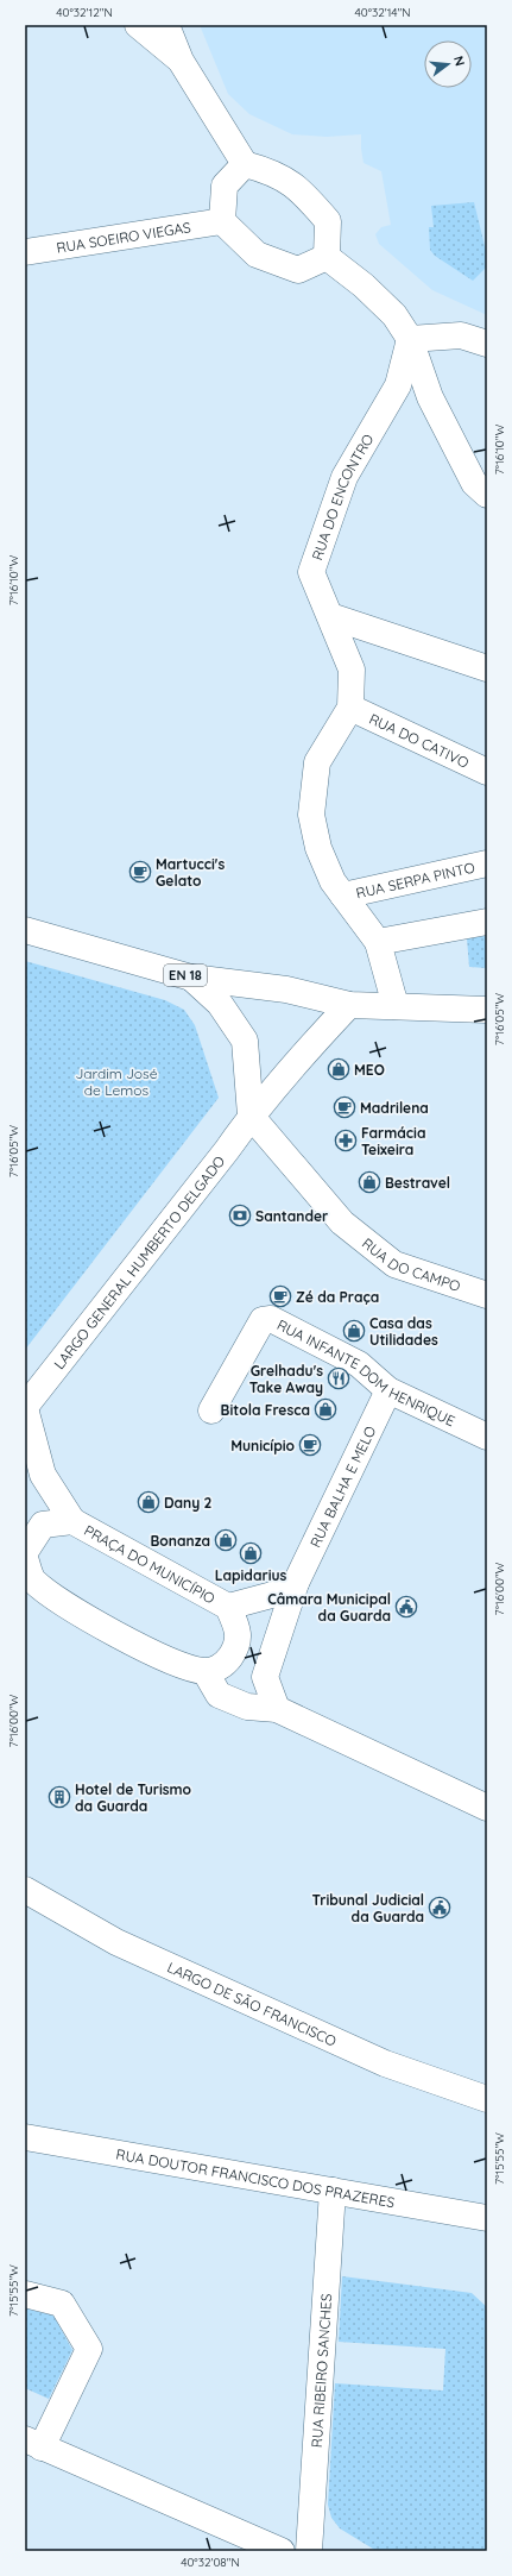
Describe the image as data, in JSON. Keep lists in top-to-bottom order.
{
  "streets": {
    "street": [
      "RUA SOEIRO VIEGAS",
      "RUA DO ENCONTRO",
      "RUA DO CATIVO",
      "RUA SERPA PINTO",
      "EN 18",
      "LARGO GENERAL HUMBERTO DELGADO",
      "RUA DO CAMPO",
      "RUA INFANTE DOM HENRIQUE",
      "RUA BALHA E MELO",
      "PRAÇA DO MUNICÍPIO",
      "LARGO DE SÃO FRANCISCO",
      "RUA DOUTOR FRANCISCO DOS PRAZERES",
      "RUA RIBEIRO SANCHES"
    ]
  },
  "crossings": [
    ["RUA DO ENCONTRO", "RUA DO CATIVO"],
    ["RUA DO ENCONTRO", "RUA SERPA PINTO"],
    ["EN 18", "LARGO GENERAL HUMBERTO DELGADO"],
    ["LARGO GENERAL HUMBERTO DELGADO", "RUA DO CAMPO"],
    ["LARGO GENERAL HUMBERTO DELGADO", "PRAÇA DO MUNICÍPIO"],
    ["RUA INFANTE DOM HENRIQUE", "RUA BALHA E MELO"],
    ["RUA BALHA E MELO", "PRAÇA DO MUNICÍPIO"],
    ["RUA DOUTOR FRANCISCO DOS PRAZERES", "RUA RIBEIRO SANCHES"]
  ],
  "parks": ["Jardim José de Lemos"],
  "places": {
    "cafe": [
      "Martucci's Gelato",
      "Madrilena",
      "Zé da Praça",
      "Município"
    ],
    "shop": [
      "MEO",
      "Bestravel",
      "Casa das Utilidades",
      "Bitola Fresca",
      "Dany 2",
      "Bonanza",
      "Lapidarius"
    ],
    "pharmacy": ["Farmácia Teixeira"],
    "bank": ["Santander"],
    "restaurant": ["Grelhadu's Take Away"],
    "public building": ["Câmara Municipal da Guarda", "Tribunal Judicial da Guarda"],
    "building": ["Hotel de Turismo da Guarda"]
  },
  "north": "right",
  "coordinates": [
    "40°32'12\"N",
    "40°32'14\"N",
    "7°16'10\"W",
    "7°16'05\"W",
    "7°16'00\"W",
    "7°15'55\"W",
    "40°32'08\"N"
  ]
}
